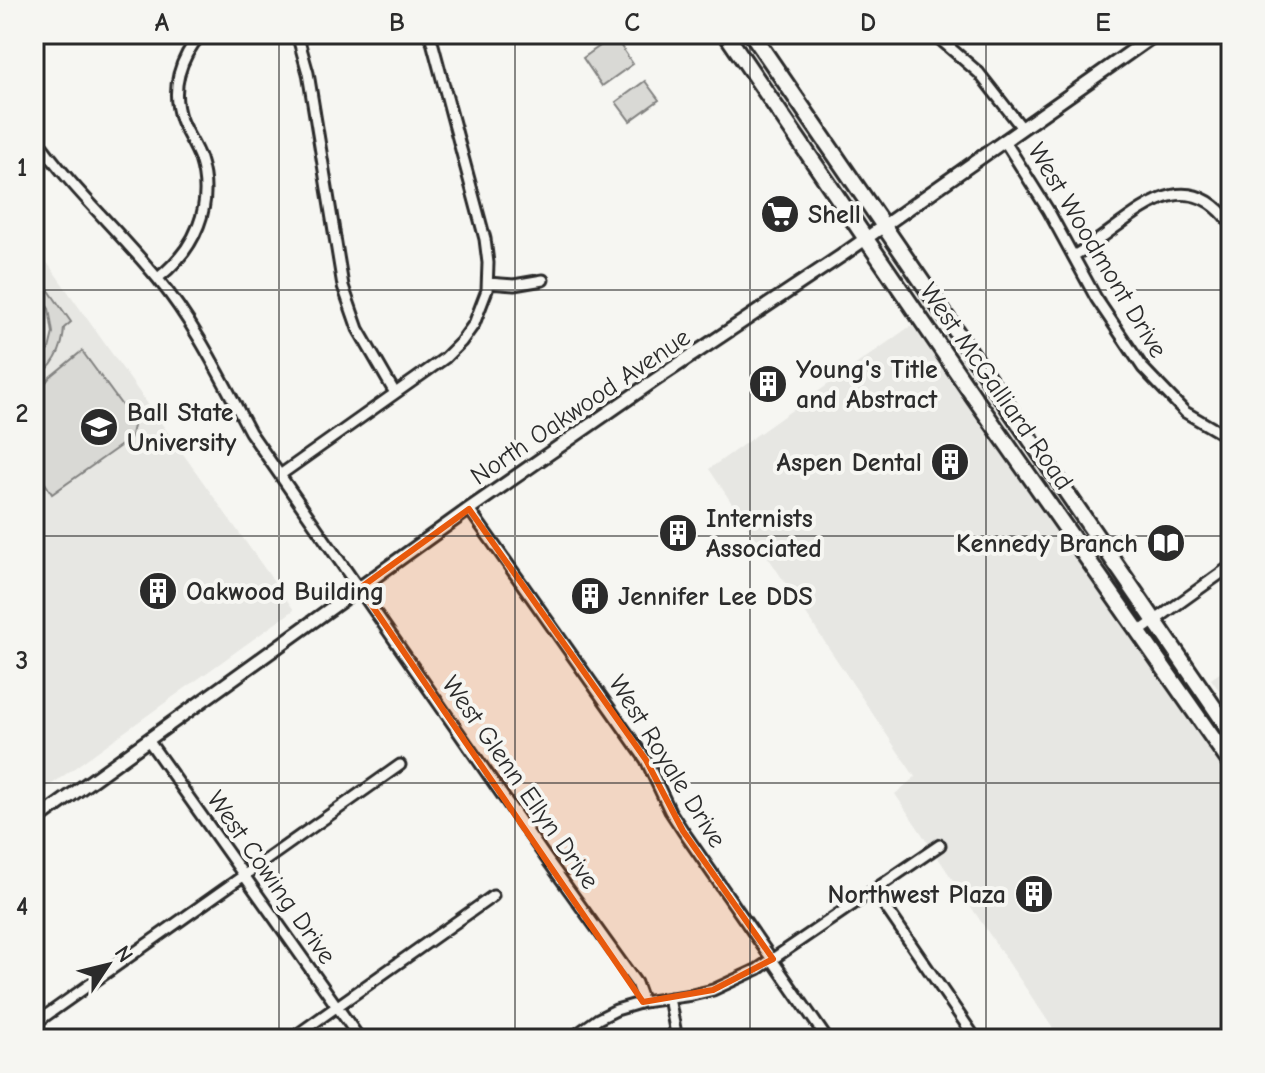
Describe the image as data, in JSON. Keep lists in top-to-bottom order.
{
  "streets": {
    "main road": ["West McGalliard Road"],
    "street": [
      "West Woodmont Drive",
      "North Oakwood Avenue",
      "West Royale Drive",
      "West Glenn Ellyn Drive",
      "West Cowing Drive"
    ]
  },
  "crossings": [
    ["West Woodmont Drive", "North Oakwood Avenue"],
    ["West McGalliard Road", "North Oakwood Avenue"],
    ["North Oakwood Avenue", "West Royale Drive"],
    ["North Oakwood Avenue", "West Glenn Ellyn Drive"],
    ["North Oakwood Avenue", "West Cowing Drive"]
  ],
  "places": {
    "supermarket": ["Shell"],
    "building": [
      "Young's Title and Abstract",
      "Aspen Dental",
      "Internists Associated",
      "Oakwood Building",
      "Jennifer Lee DDS",
      "Northwest Plaza"
    ],
    "school or university": ["Ball State University"],
    "library": ["Kennedy Branch"]
  },
  "north": "top right",
  "grid": {
    "columns": [
      "A",
      "B",
      "C",
      "D",
      "E"
    ],
    "rows": [
      "1",
      "2",
      "3",
      "4"
    ]
  }
}
